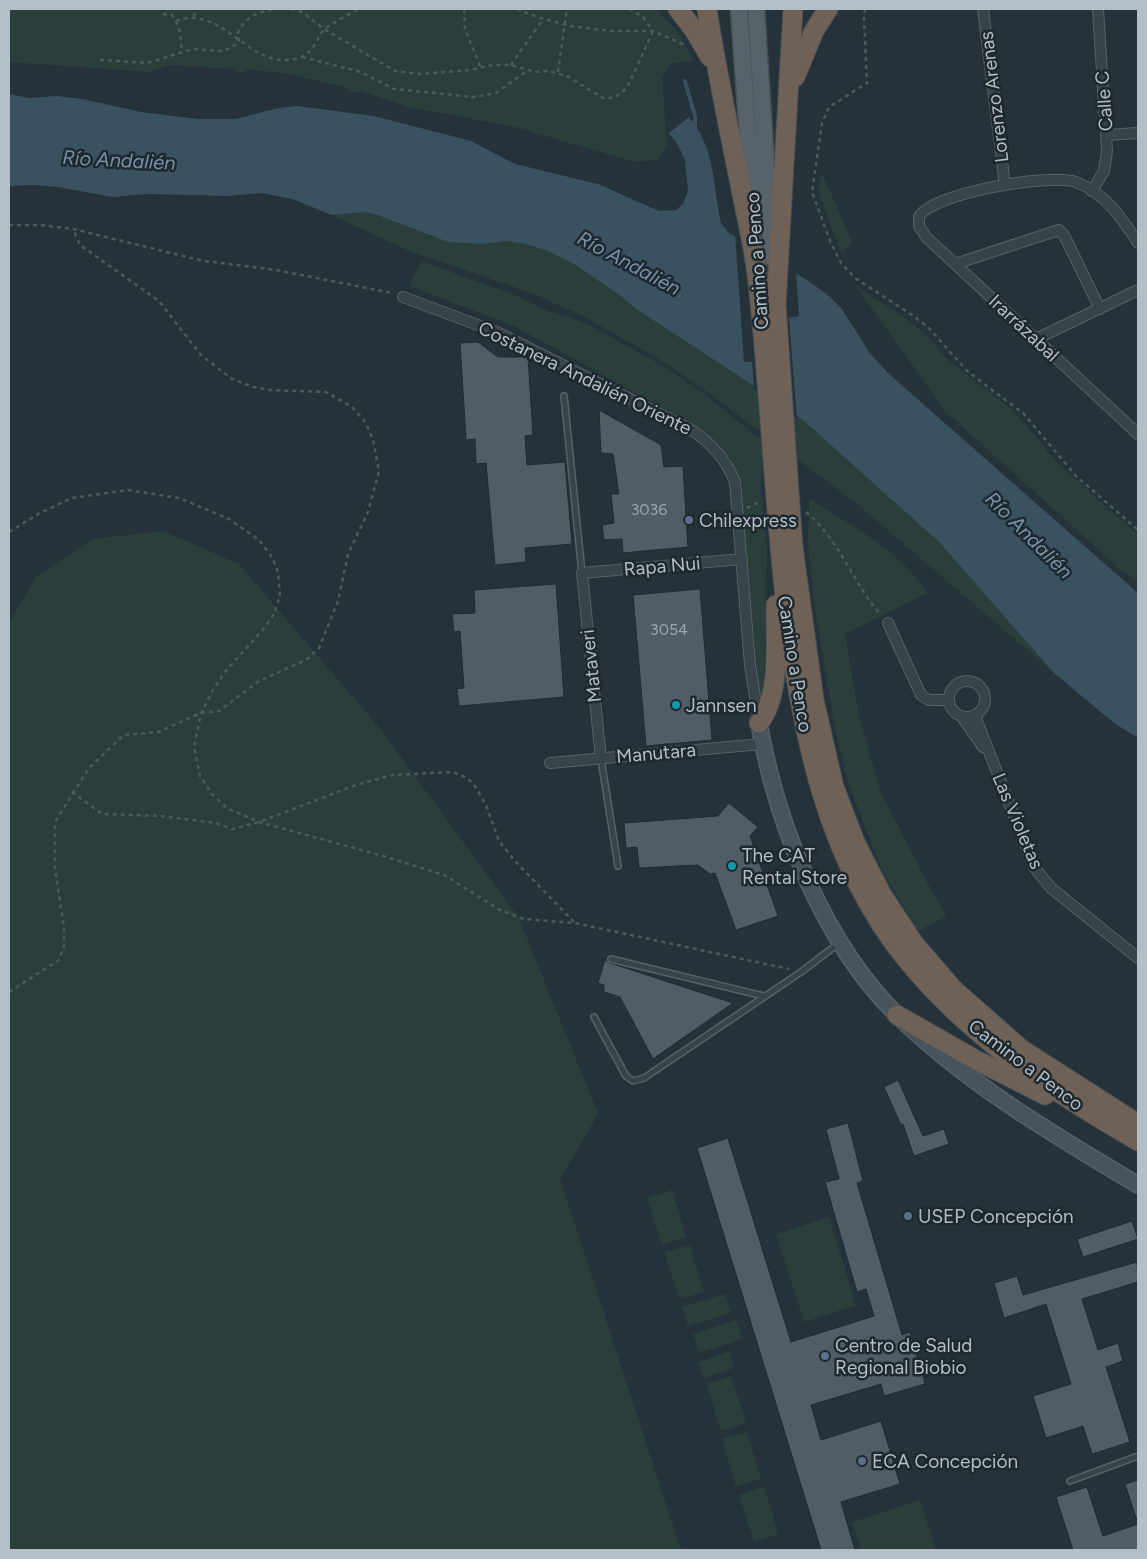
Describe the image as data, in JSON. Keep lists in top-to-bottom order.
{
  "streets": {
    "highway": ["Camino a Penco"],
    "street": [
      "Lorenzo Arenas",
      "Calle C",
      "Irarrázabal",
      "Costanera Andalién Oriente",
      "Rapa Nui",
      "Mataveri",
      "Manutara",
      "Las Violetas"
    ]
  },
  "crossings": [
    ["Lorenzo Arenas", "Irarrázabal"],
    ["Costanera Andalién Oriente", "Rapa Nui"],
    ["Rapa Nui", "Mataveri"],
    ["Mataveri", "Manutara"]
  ],
  "water": ["Río Andalién"],
  "places": [
    "Chilexpress",
    "Jannsen",
    "The CAT Rental Store",
    "USEP Concepción",
    "Centro de Salud Regional Biobio",
    "ECA Concepción"
  ],
  "house_numbers": ["3036", "3054"]
}
